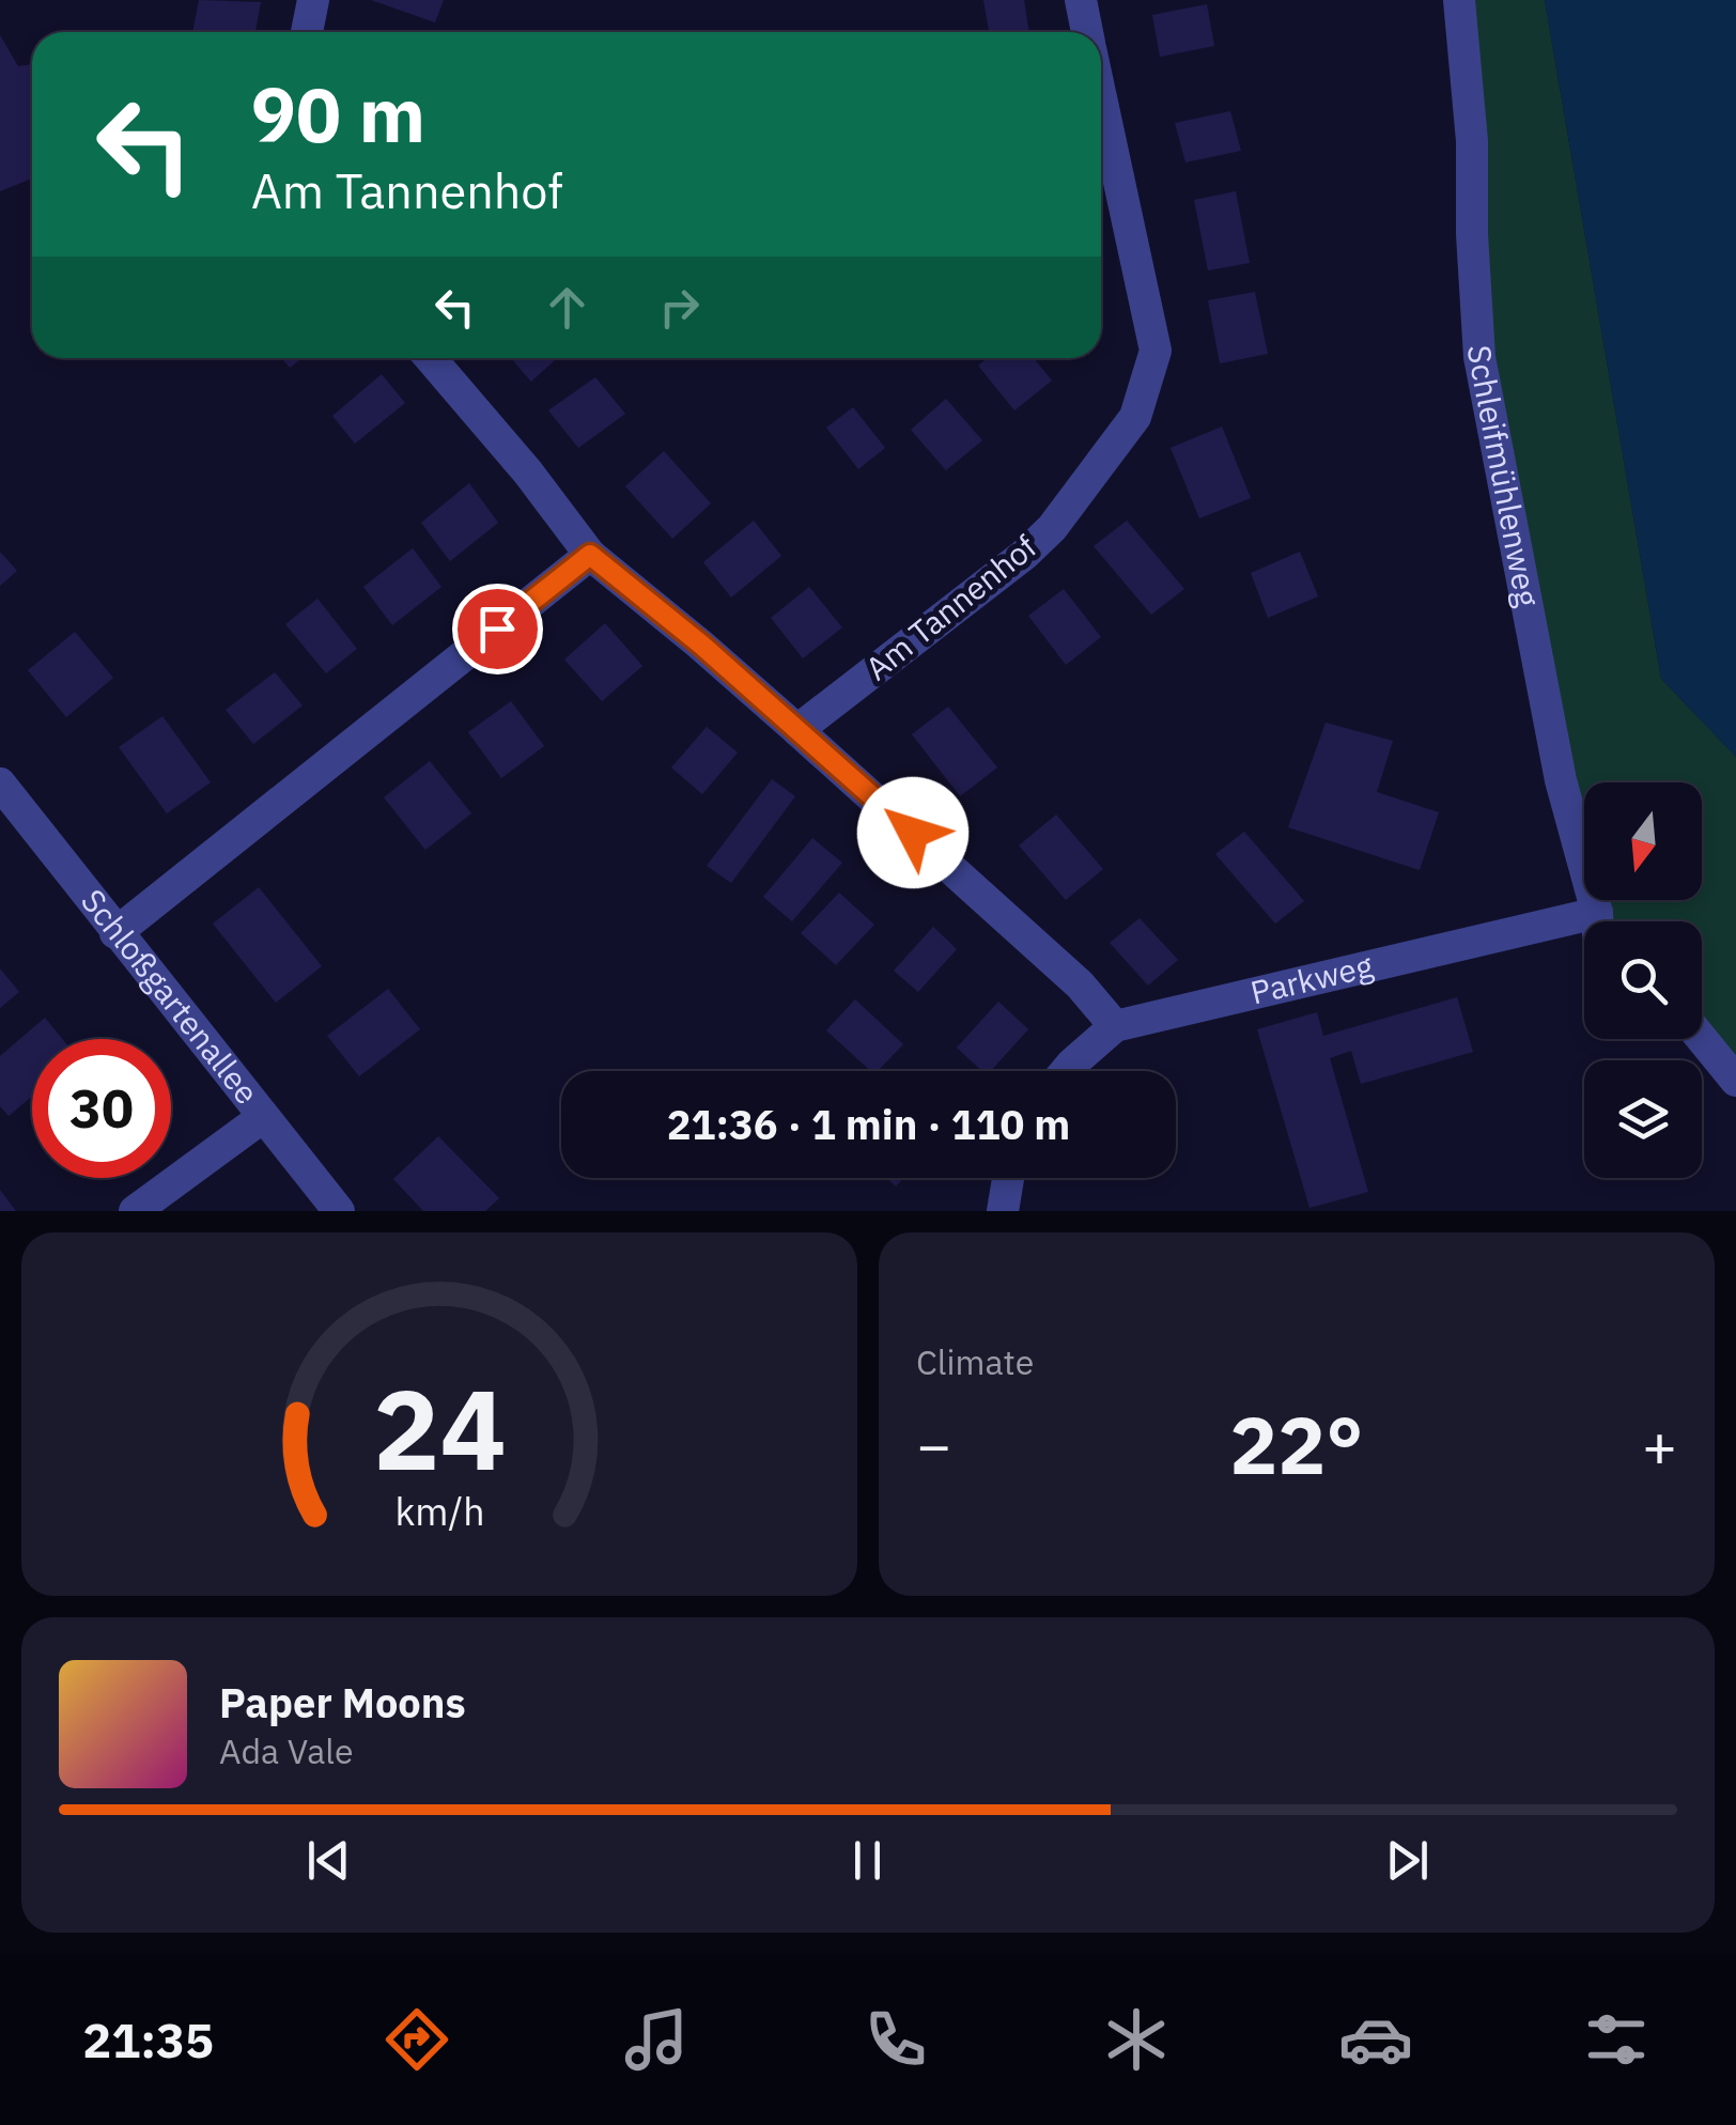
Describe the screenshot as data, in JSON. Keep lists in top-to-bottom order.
{
  "streets": {
    "street": [
      "Schleifmühlenweg",
      "Am Tannenhof",
      "Parkweg",
      "Schloßgartenallee"
    ]
  },
  "north": "bottom",
  "page": {
    "turn": ["90 m", "Am Tannenhof"],
    "limit": "30",
    "trip": "21:36 · 1 min · 110 m",
    "tile": "Climate",
    "heat": ["−", "22°", "+"],
    "song": ["Paper Moons", "Ada Vale"],
    "tabs": "21:35",
    "gauge": ["24", "km/h"]
  }
}
